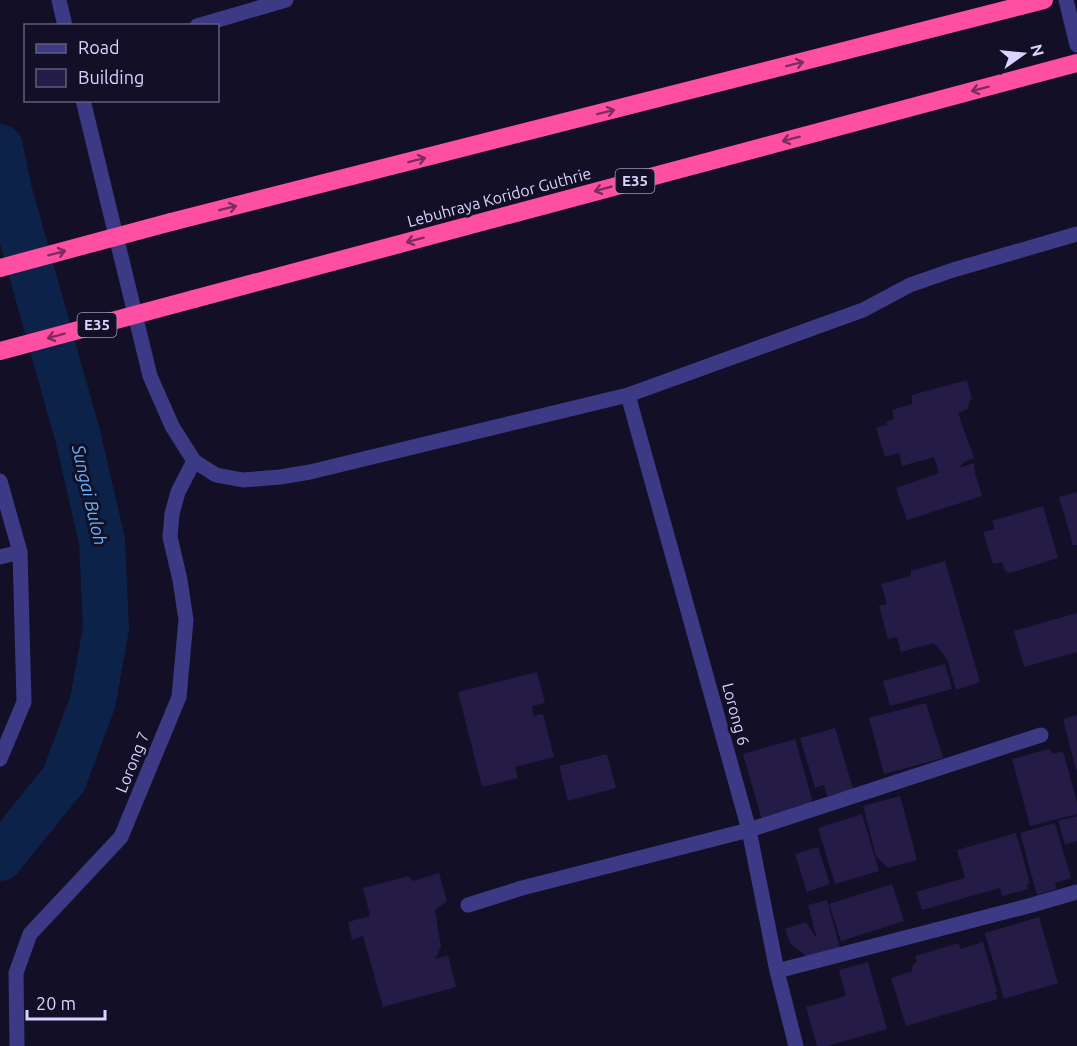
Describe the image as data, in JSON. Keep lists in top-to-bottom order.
{
  "streets": {
    "highway": ["E35", "Lebuhraya Koridor Guthrie"],
    "street": ["Lorong 6", "Lorong 7"]
  },
  "water": ["Sungai Buloh"],
  "legend": ["Road", "Building"],
  "scale_bar": "20 m",
  "north": "right"
}
